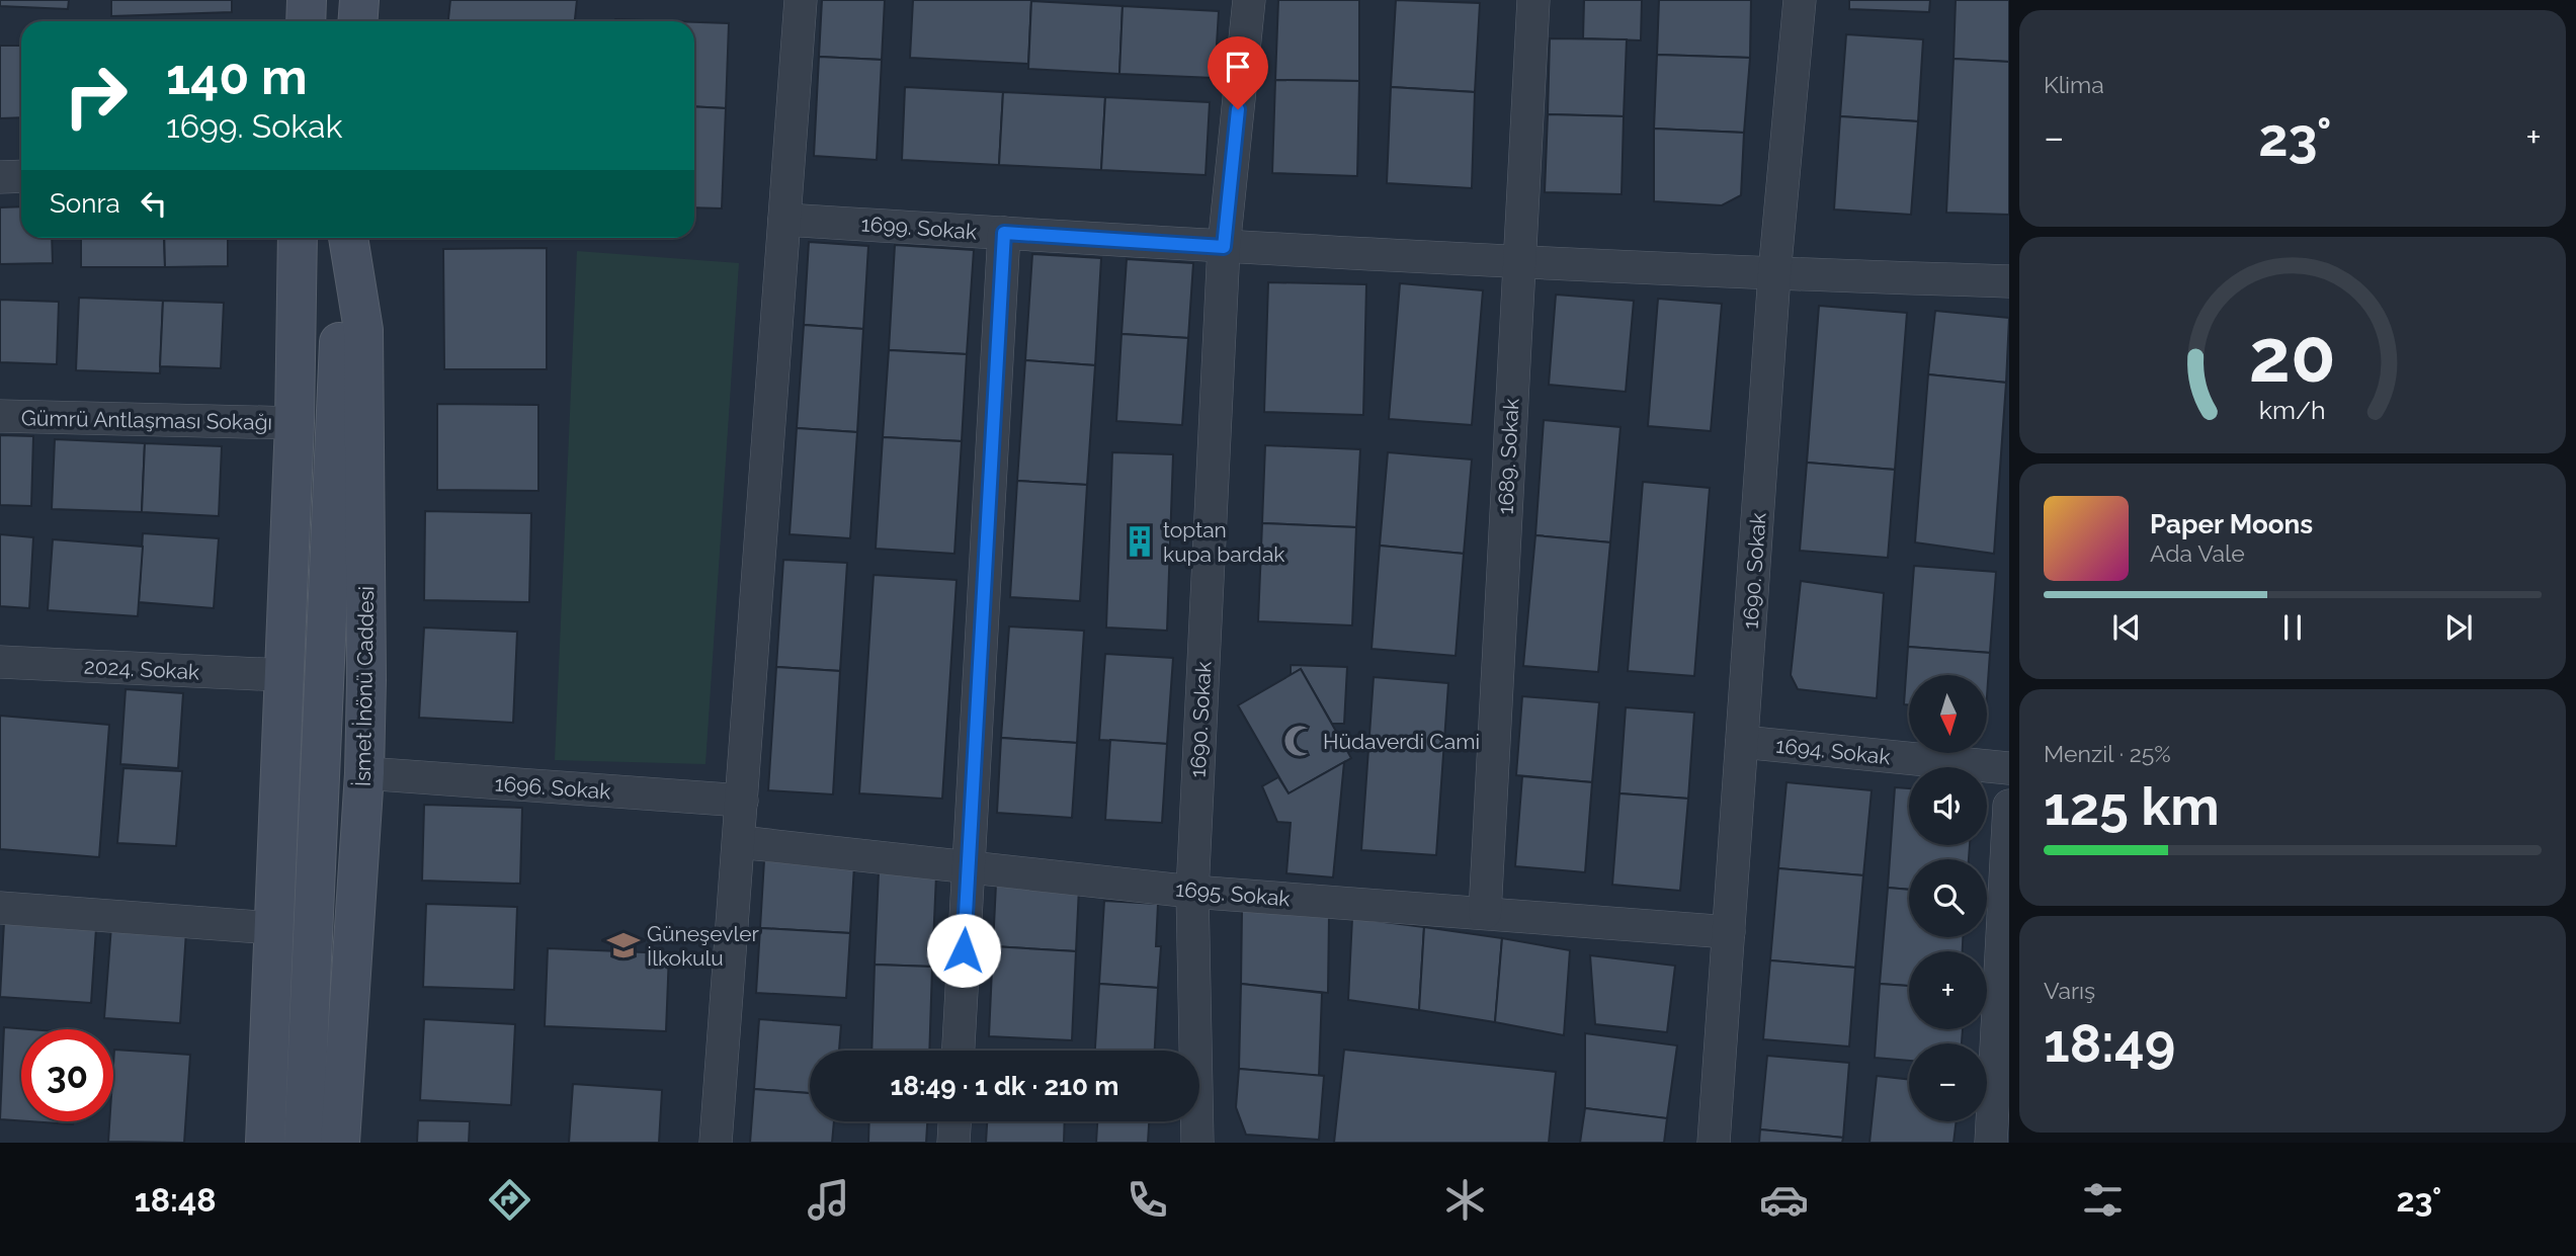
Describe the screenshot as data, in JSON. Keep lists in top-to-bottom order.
{
  "streets": {
    "main road": ["İsmet İnönü Caddesi"],
    "street": [
      "1699. Sokak",
      "Gümrü Antlaşması Sokağı",
      "1689. Sokak",
      "1690. Sokak",
      "2024. Sokak",
      "1694. Sokak",
      "1696. Sokak",
      "1695. Sokak"
    ]
  },
  "crossings": [
    ["1699. Sokak", "1689. Sokak"],
    ["1699. Sokak", "1690. Sokak"],
    ["1689. Sokak", "1695. Sokak"],
    ["1690. Sokak", "1694. Sokak"],
    ["1690. Sokak", "1695. Sokak"],
    ["İsmet İnönü Caddesi", "1696. Sokak"]
  ],
  "places": {
    "building": ["toptan kupa bardak"],
    "mosque": ["Hüdaverdi Cami"],
    "school or university": ["Güneşevler İlkokulu"]
  },
  "north": "bottom",
  "page": {
    "tile": [
      "Klima",
      ["Menzil · 25%", "125 km"],
      ["Varış", "18:49"]
    ],
    "turn": ["140 m", "1699. Sokak"],
    "heat": ["−", "23°", "+"],
    "then": "Sonra",
    "song": ["Paper Moons", "Ada Vale"],
    "map_buttons": ["+", "−"],
    "limit": "30",
    "trip": "18:49 · 1 dk · 210 m",
    "tabs": ["18:48", "23°"],
    "gauge": ["20", "km/h"]
  }
}
